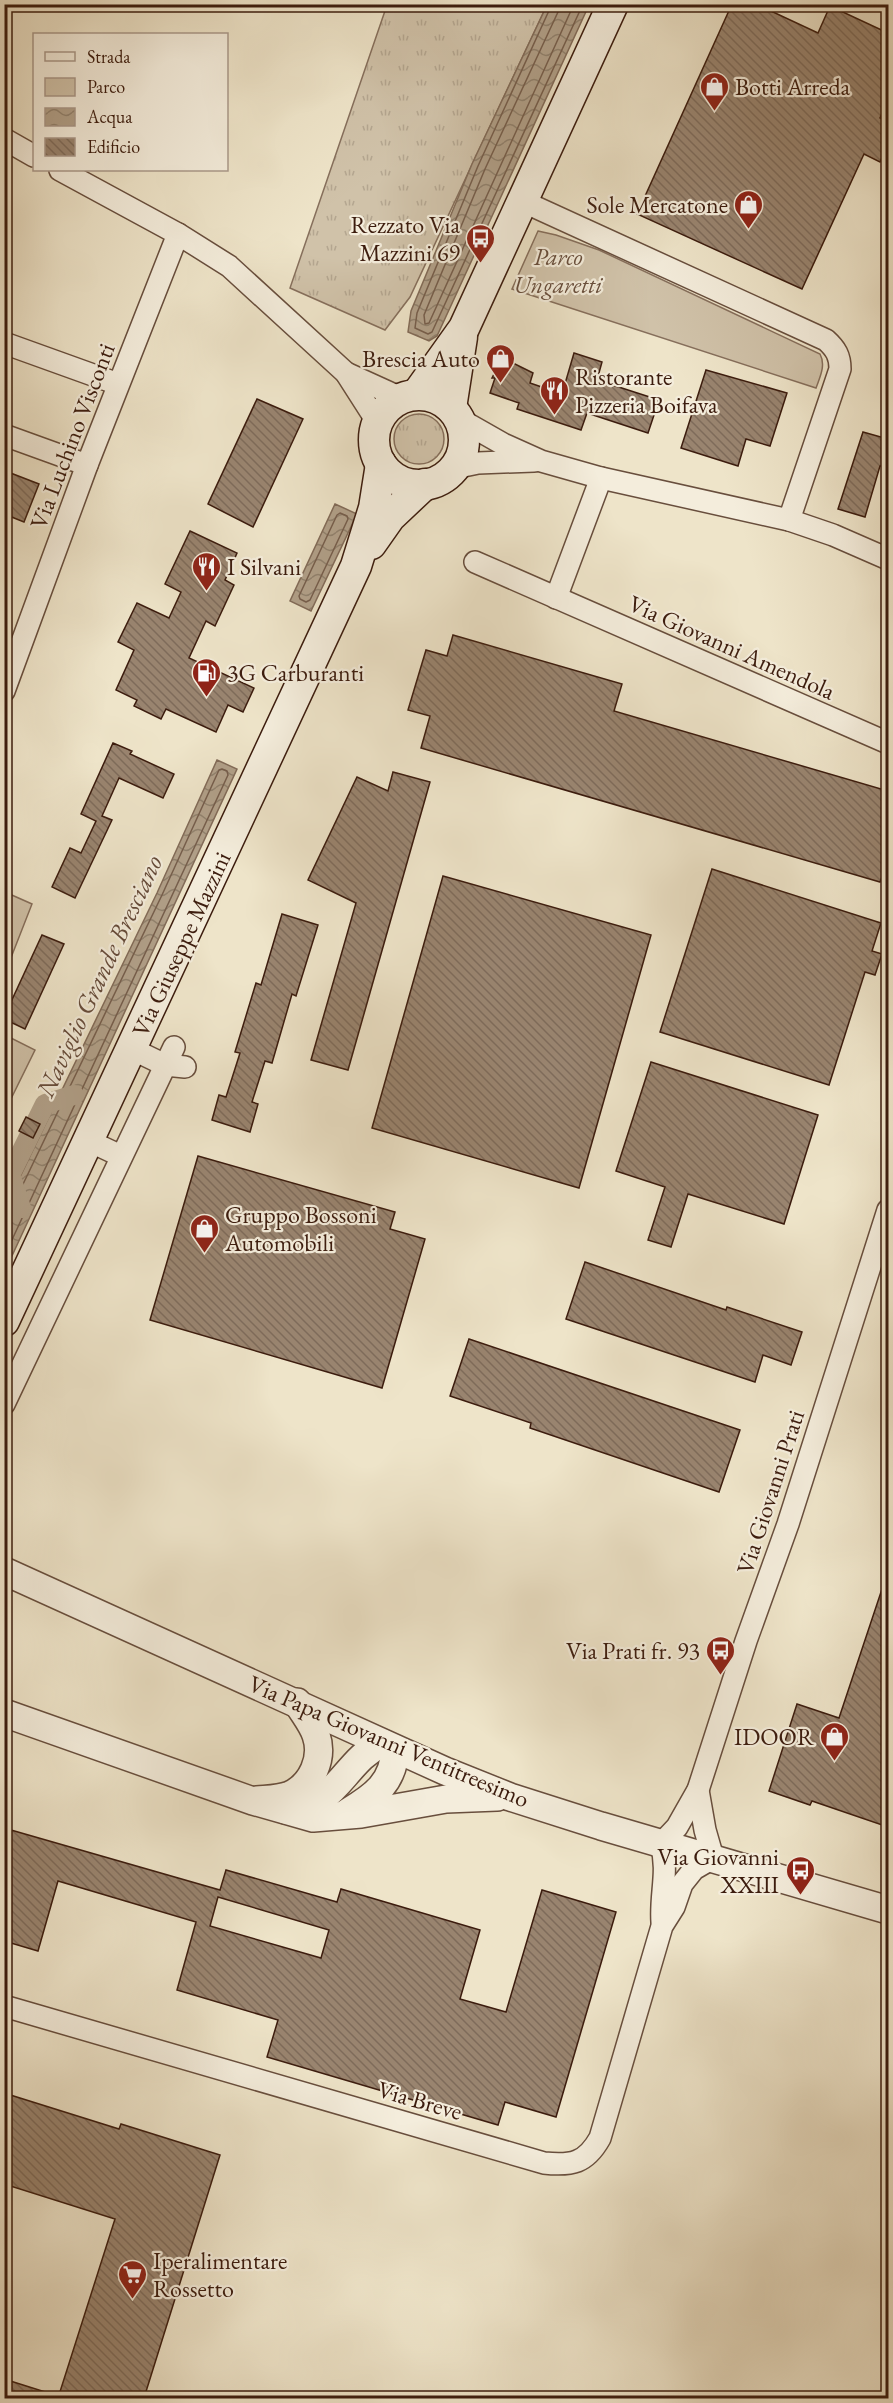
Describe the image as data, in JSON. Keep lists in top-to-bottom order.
{
  "streets": {
    "main road": ["Via Giuseppe Mazzini"],
    "street": [
      "Via Luchino Visconti",
      "Via Giovanni Amendola",
      "Via Giovanni Prati",
      "Via Papa Giovanni Ventitreesimo",
      "Via Breve"
    ]
  },
  "crossings": [
    ["Via Giovanni Prati", "Via Papa Giovanni Ventitreesimo"]
  ],
  "water": ["Naviglio Grande Bresciano"],
  "parks": ["Parco Ungaretti"],
  "places": {
    "shop": [
      "Botti Arreda",
      "Sole Mercatone",
      "Brescia Auto",
      "Gruppo Bossoni Automobili",
      "IDOOR"
    ],
    "bus stop": ["Rezzato Via Mazzini 69", "Via Prati fr. 93", "Via Giovanni XXIII"],
    "restaurant": ["Ristorante Pizzeria Boifava", "I Silvani"],
    "fuel station": ["3G Carburanti"],
    "supermarket": ["Iperalimentare Rossetto"]
  },
  "legend": [
    "Strada",
    "Parco",
    "Acqua",
    "Edificio"
  ]
}
